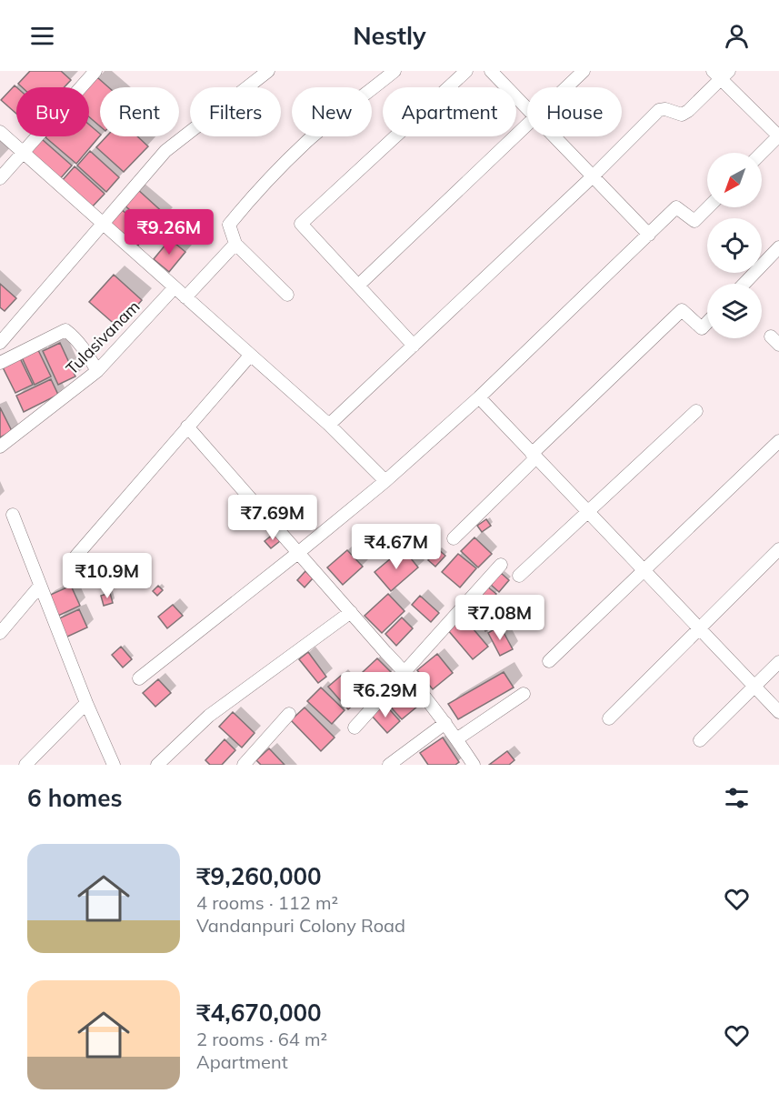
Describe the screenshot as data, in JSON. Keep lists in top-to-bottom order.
{
  "streets": {
    "street": ["Tulasivanam"]
  },
  "north": "bottom left",
  "page": {
    "header": "Nestly",
    "chip": [
      "Buy",
      "Rent",
      "Filters",
      "New",
      "Apartment",
      "House"
    ],
    "price": [
      "₹9.26M",
      "₹7.69M",
      "₹4.67M",
      "₹10.9M",
      "₹7.08M",
      "₹6.29M"
    ],
    "heading": "6 homes",
    "list": [
      {
        "name": "₹9,260,000",
        "note": "4 rooms · 112 m² · Vandanpuri Colony Road"
      },
      {
        "name": "₹4,670,000",
        "note": "2 rooms · 64 m² · Apartment"
      }
    ]
  }
}
